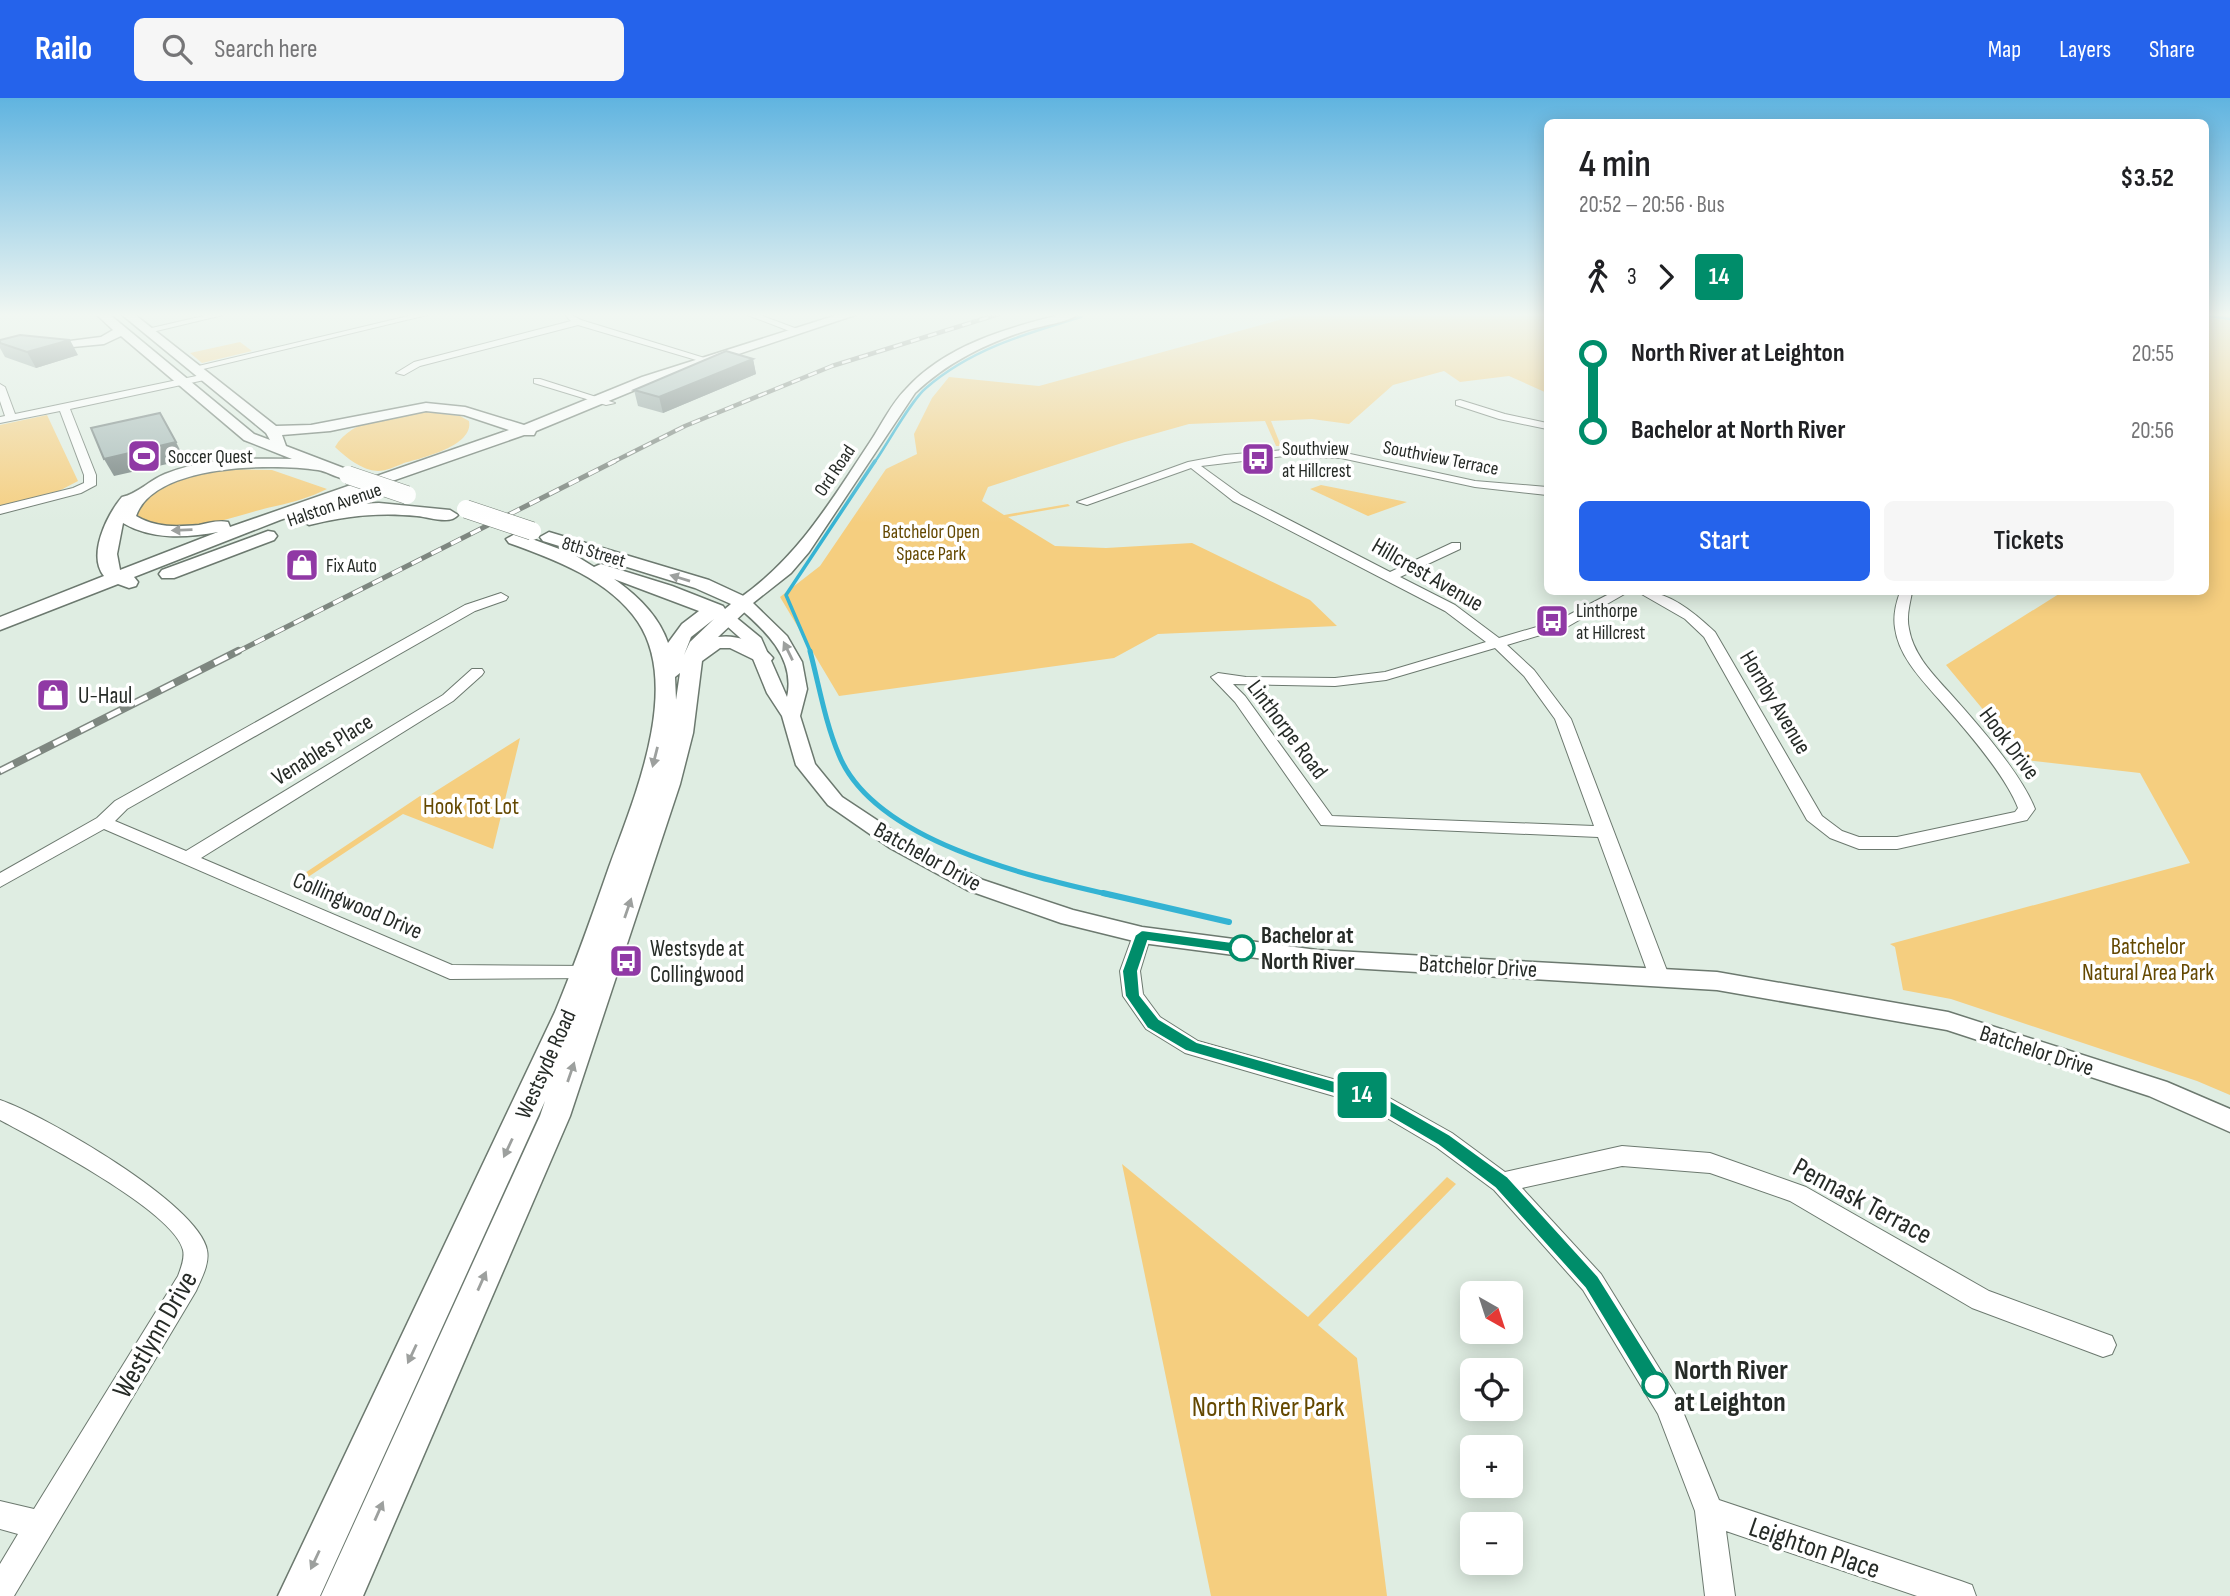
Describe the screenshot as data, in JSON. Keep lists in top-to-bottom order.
{
  "streets": {
    "main road": ["Halston Avenue", "8th Street", "Westsyde Road"],
    "street": [
      "Southview Terrace",
      "Ord Road",
      "Hillcrest Avenue",
      "Hornby Avenue",
      "Linthorpe Road",
      "Hook Drive",
      "Venables Place",
      "Batchelor Drive",
      "Collingwood Drive",
      "Pennask Terrace",
      "Westlynn Drive",
      "Leighton Place"
    ]
  },
  "crossings": [
    ["Southview Terrace", "Hillcrest Avenue"],
    ["Ord Road", "8th Street"],
    ["Ord Road", "Batchelor Drive"],
    ["8th Street", "Batchelor Drive"],
    ["8th Street", "Westsyde Road"],
    ["Hillcrest Avenue", "Linthorpe Road"],
    ["Hillcrest Avenue", "Batchelor Drive"],
    ["Hornby Avenue", "Hook Drive"],
    ["Venables Place", "Collingwood Drive"],
    ["Batchelor Drive", "Westsyde Road"],
    ["Collingwood Drive", "Westsyde Road"]
  ],
  "parks": [
    "Batchelor Open Space Park",
    "Hook Tot Lot",
    "Batchelor Natural Area Park",
    "North River Park"
  ],
  "places": {
    "sports": ["Soccer Quest"],
    "bus stop": ["Southview at Hillcrest", "Linthorpe at Hillcrest", "Westsyde at Collingwood"],
    "shop": ["Fix Auto", "U-Haul"],
    "other": ["Bachelor at North River", "North River at Leighton"]
  },
  "lines": ["bus line 14"],
  "north": "bottom right",
  "page": {
    "header": "Railo",
    "search": "Search here",
    "nav": ["Map", "Layers", "Share"],
    "on_map": "14",
    "heading": ["4 min", "20:52 – 20:56 · Bus", "$3.52"],
    "legs": ["3", "14"],
    "list": [
      {
        "name": "North River at Leighton",
        "value": "20:55"
      },
      {
        "name": "Bachelor at North River",
        "value": "20:56"
      }
    ],
    "buttons": ["Start", "Tickets"],
    "map_buttons": ["+", "−"]
  }
}
